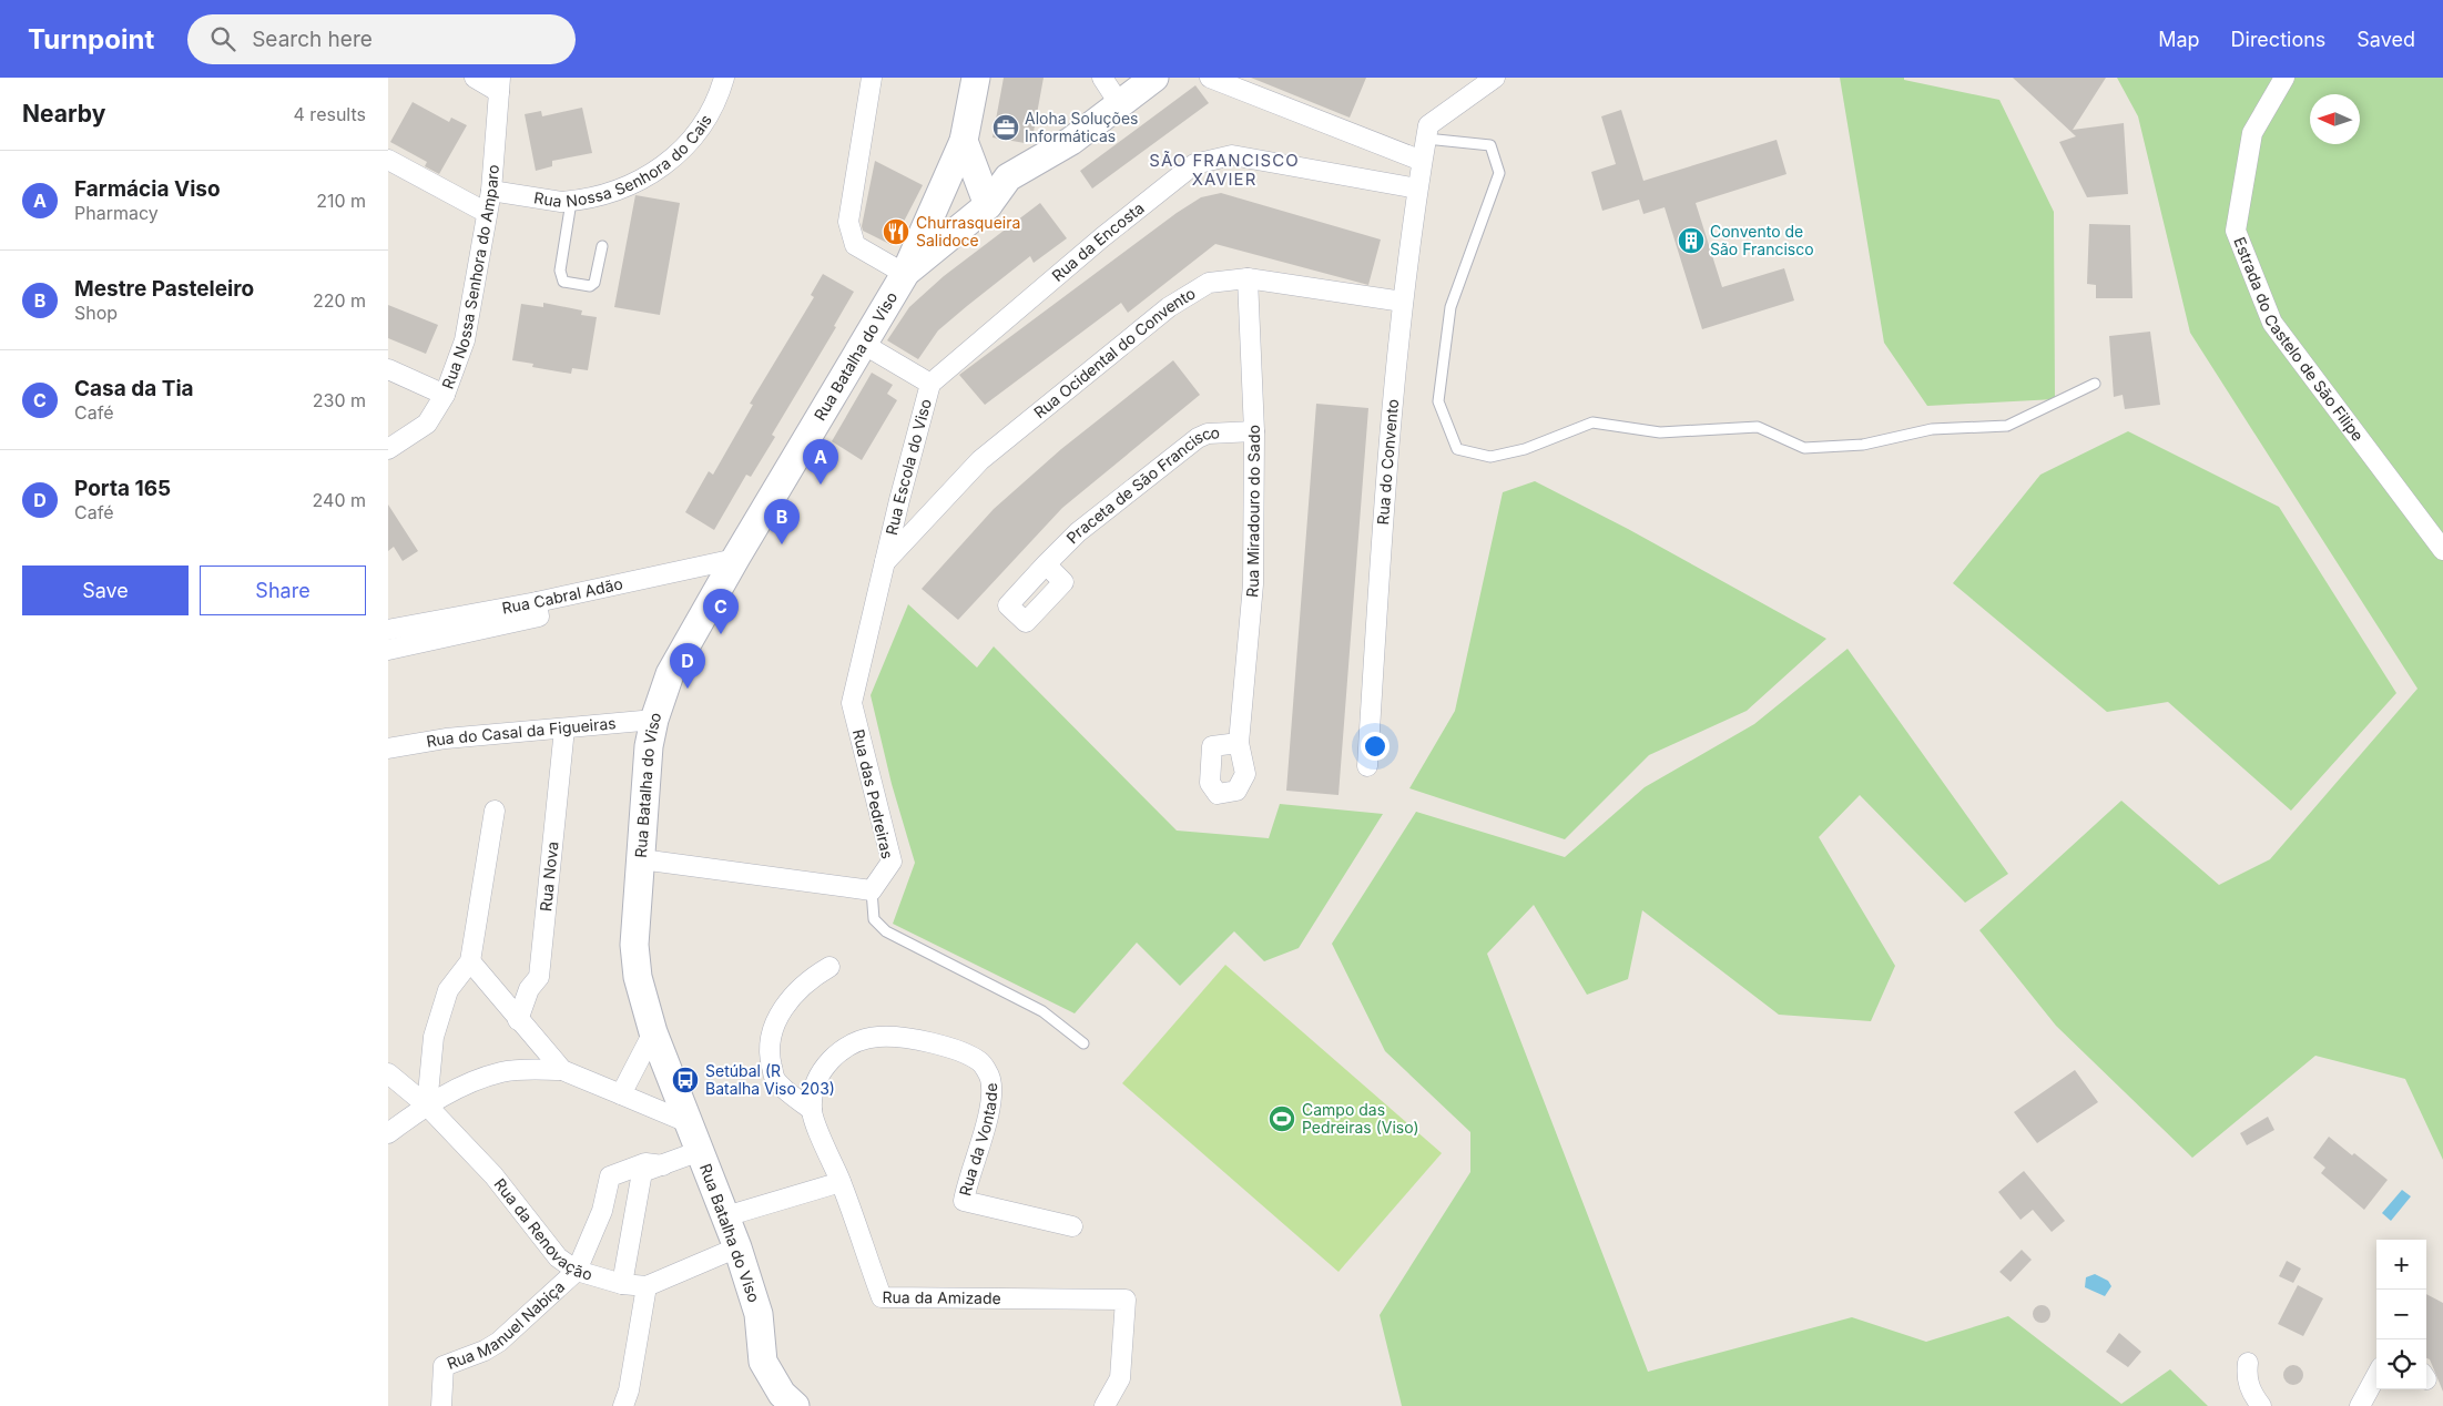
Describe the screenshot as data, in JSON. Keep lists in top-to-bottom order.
{
  "streets": {
    "street": [
      "Rua Nossa Senhora do Cais",
      "Rua da Encosta",
      "Rua Nossa Senhora do Amparo",
      "Estrada do Castelo de São Filipe",
      "Rua Ocidental do Convento",
      "Rua Batalha do Viso",
      "Rua do Convento",
      "Rua Escola do Viso",
      "Praceta de São Francisco",
      "Rua Miradouro do Sado",
      "Rua Cabral Adão",
      "Rua do Casal da Figueiras",
      "Rua das Pedreiras",
      "Rua Nova",
      "Rua da Vontade",
      "Rua da Renovação",
      "Rua da Amizade",
      "Rua Manuel Nabiça"
    ]
  },
  "crossings": [
    ["Rua Nossa Senhora do Cais", "Rua Nossa Senhora do Amparo"],
    ["Rua da Encosta", "Rua do Convento"],
    ["Rua da Encosta", "Rua Escola do Viso"],
    ["Rua Ocidental do Convento", "Rua do Convento"],
    ["Rua Ocidental do Convento", "Rua Escola do Viso"],
    ["Rua Ocidental do Convento", "Rua Miradouro do Sado"],
    ["Rua Ocidental do Convento", "Rua das Pedreiras"],
    ["Rua Batalha do Viso", "Rua Escola do Viso"],
    ["Rua Batalha do Viso", "Rua Cabral Adão"],
    ["Rua Batalha do Viso", "Rua do Casal da Figueiras"],
    ["Rua Batalha do Viso", "Rua da Renovação"],
    ["Rua Escola do Viso", "Rua das Pedreiras"],
    ["Praceta de São Francisco", "Rua Miradouro do Sado"],
    ["Rua do Casal da Figueiras", "Rua Nova"],
    ["Rua da Vontade", "Rua da Amizade"],
    ["Rua da Renovação", "Rua Manuel Nabiça"]
  ],
  "districts": ["SÃO FRANCISCO XAVIER"],
  "places": {
    "office": ["Aloha Soluções Informáticas"],
    "restaurant": ["Churrasqueira Salidoce"],
    "building": ["Convento de São Francisco"],
    "bus stop": ["Setúbal (R Batalha Viso 203)"],
    "sports": ["Campo das Pedreiras (Viso)"]
  },
  "north": "left",
  "page": {
    "header": "Turnpoint",
    "search": "Search here",
    "nav": ["Map", "Directions", "Saved"],
    "heading": ["Nearby", "4 results"],
    "list": [
      {
        "mark": "A",
        "name": "Farmácia Viso",
        "note": "Pharmacy",
        "value": "210 m"
      },
      {
        "mark": "B",
        "name": "Mestre Pasteleiro",
        "note": "Shop",
        "value": "220 m"
      },
      {
        "mark": "C",
        "name": "Casa da Tia",
        "note": "Café",
        "value": "230 m"
      },
      {
        "mark": "D",
        "name": "Porta 165",
        "note": "Café",
        "value": "240 m"
      }
    ],
    "pins": [
      "A",
      "B",
      "C",
      "D"
    ],
    "buttons": ["Save", "Share"],
    "map_buttons": ["+", "−"]
  }
}
